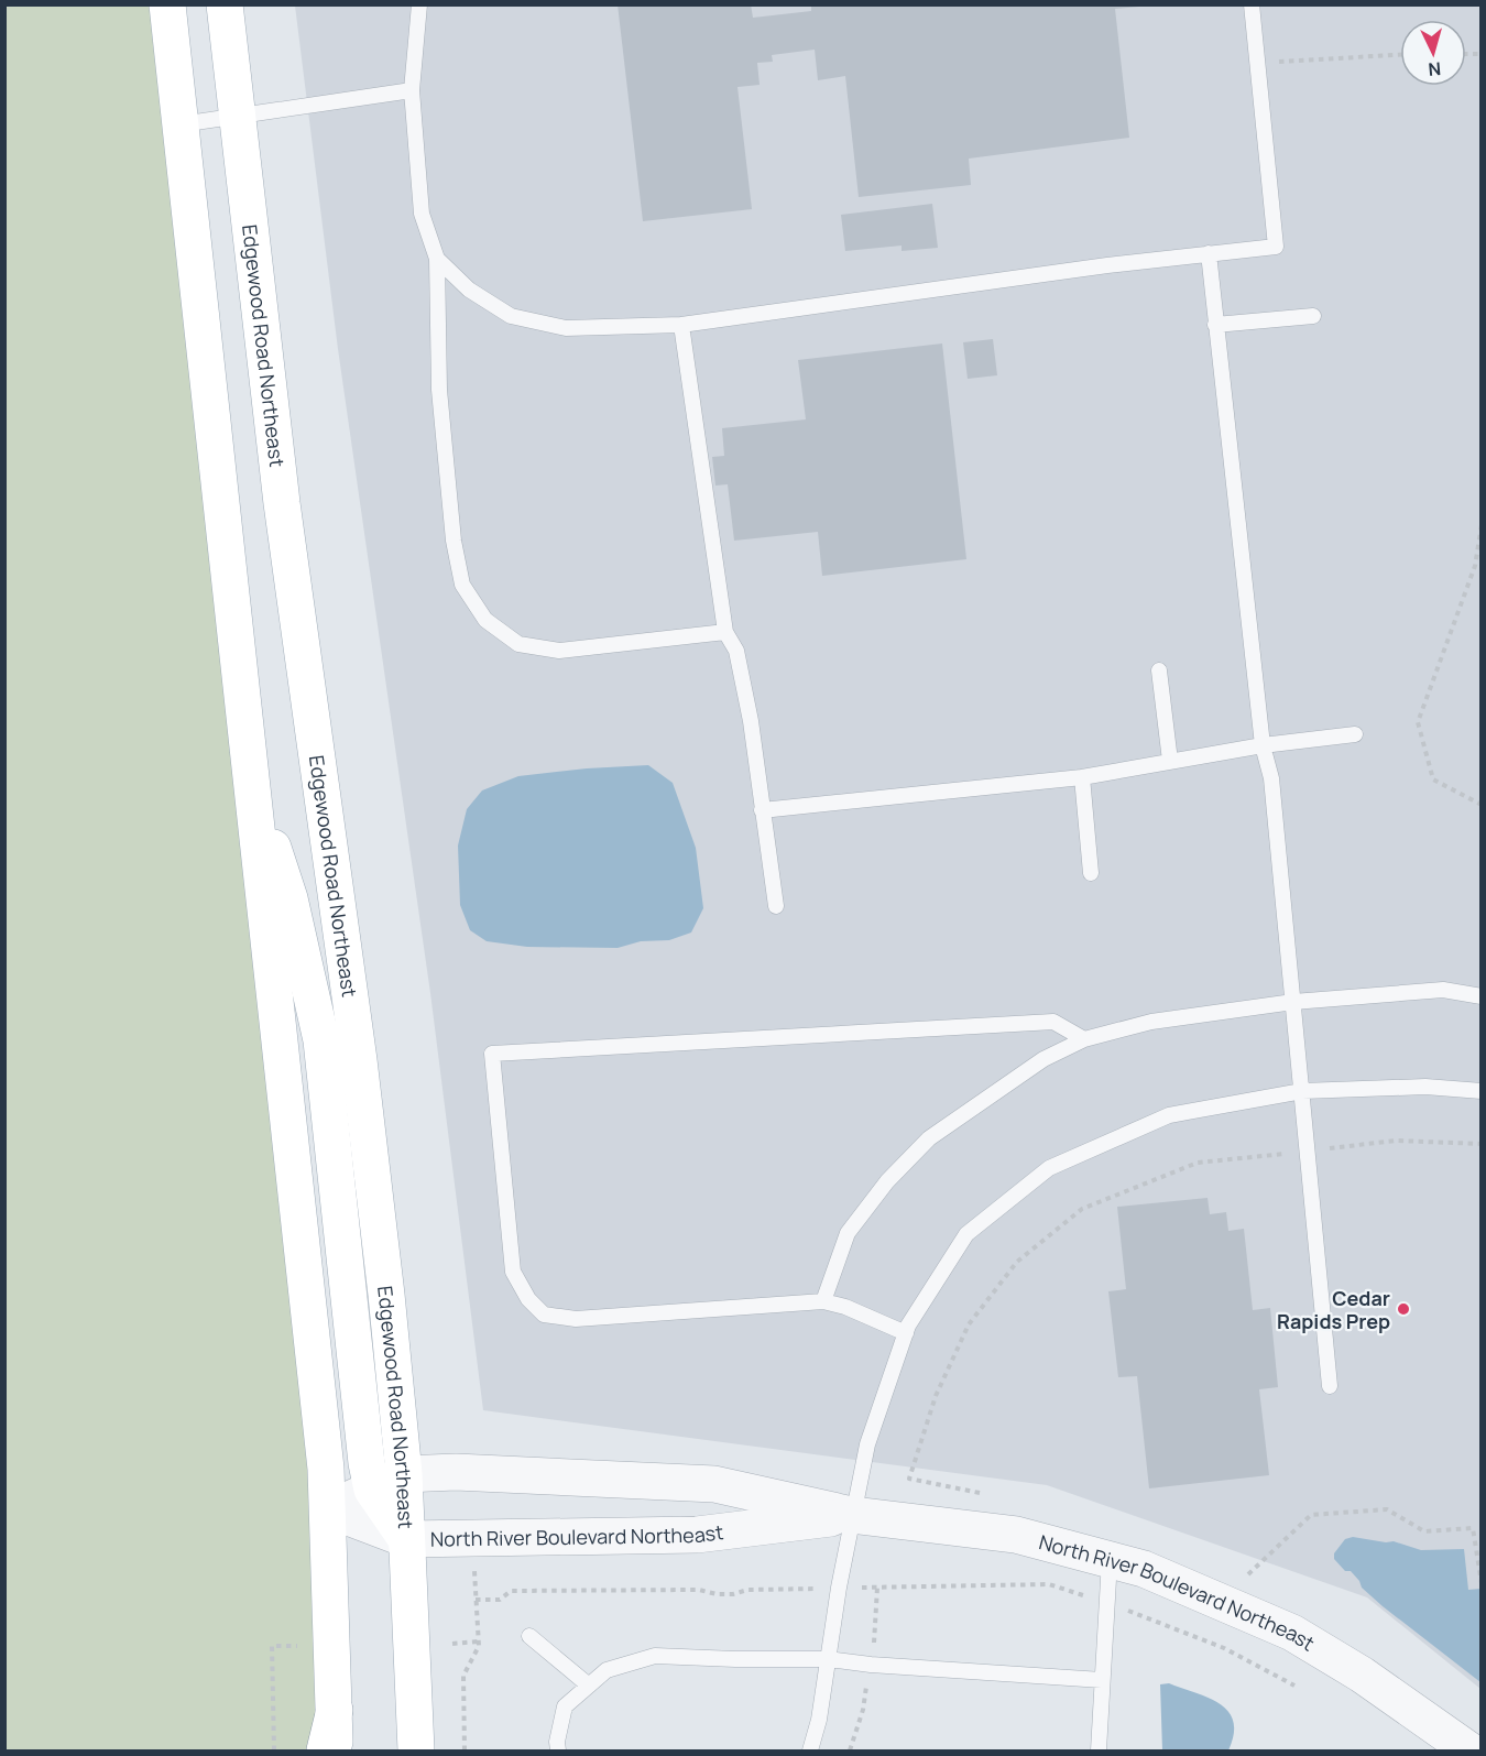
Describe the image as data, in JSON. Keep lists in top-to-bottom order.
{
  "streets": {
    "main road": ["Edgewood Road Northeast"],
    "street": ["North River Boulevard Northeast"]
  },
  "crossings": [
    ["Edgewood Road Northeast", "North River Boulevard Northeast"]
  ],
  "places": ["Cedar Rapids Prep"],
  "north": "bottom"
}
